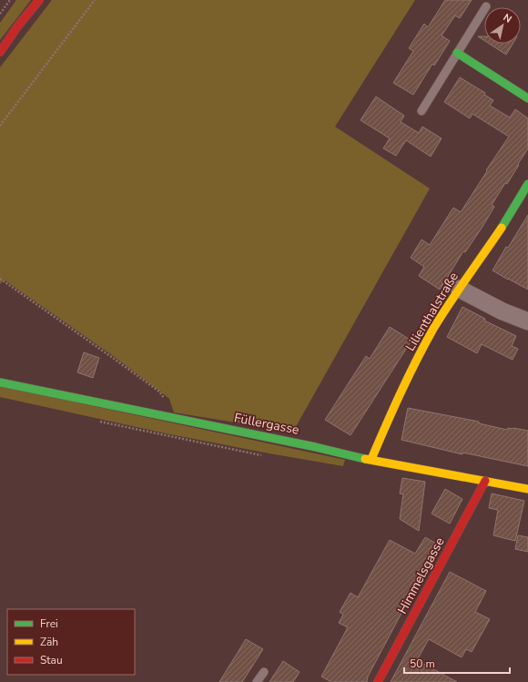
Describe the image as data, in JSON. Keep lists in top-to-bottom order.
{
  "streets": {
    "street": ["Lilienthalstraße", "Füllergasse", "Himmelsgasse"]
  },
  "crossings": [
    ["Lilienthalstraße", "Füllergasse"],
    ["Füllergasse", "Himmelsgasse"]
  ],
  "legend": ["Frei", "Zäh", "Stau"],
  "scale_bar": "50 m",
  "north": "top right"
}
